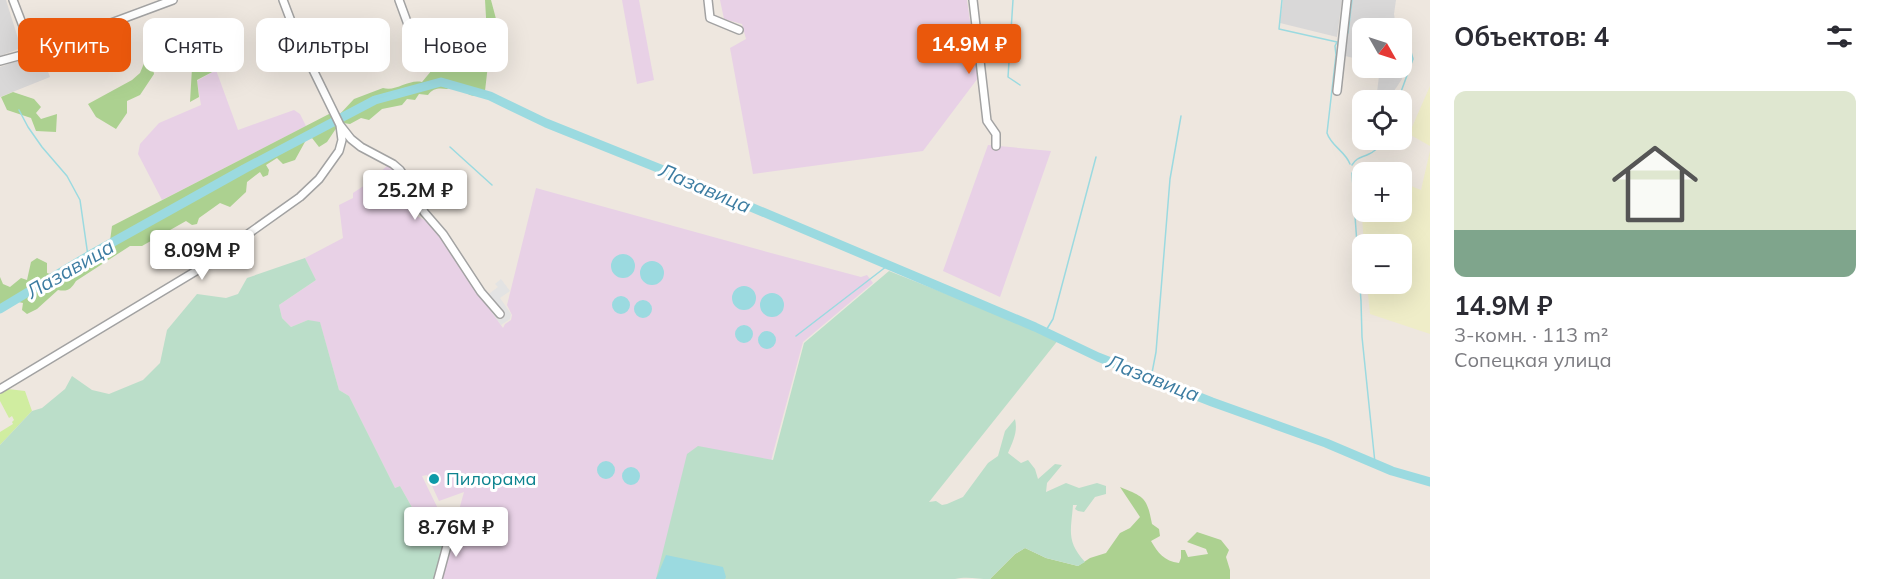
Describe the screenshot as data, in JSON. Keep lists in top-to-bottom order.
{
  "water": ["Лазавица"],
  "places": ["Пилорама"],
  "north": "bottom right",
  "page": {
    "heading": "Объектов: 4",
    "map_buttons": ["+", "−"],
    "chip": [
      "Купить",
      "Снять",
      "Фильтры",
      "Новое"
    ],
    "price": [
      "14.9M ₽",
      "25.2M ₽",
      "8.09M ₽",
      "8.76M ₽"
    ],
    "list": [
      {
        "name": "14.9M ₽",
        "note": "3-комн. · 113 m² · Сопецкая улица"
      }
    ]
  }
}
